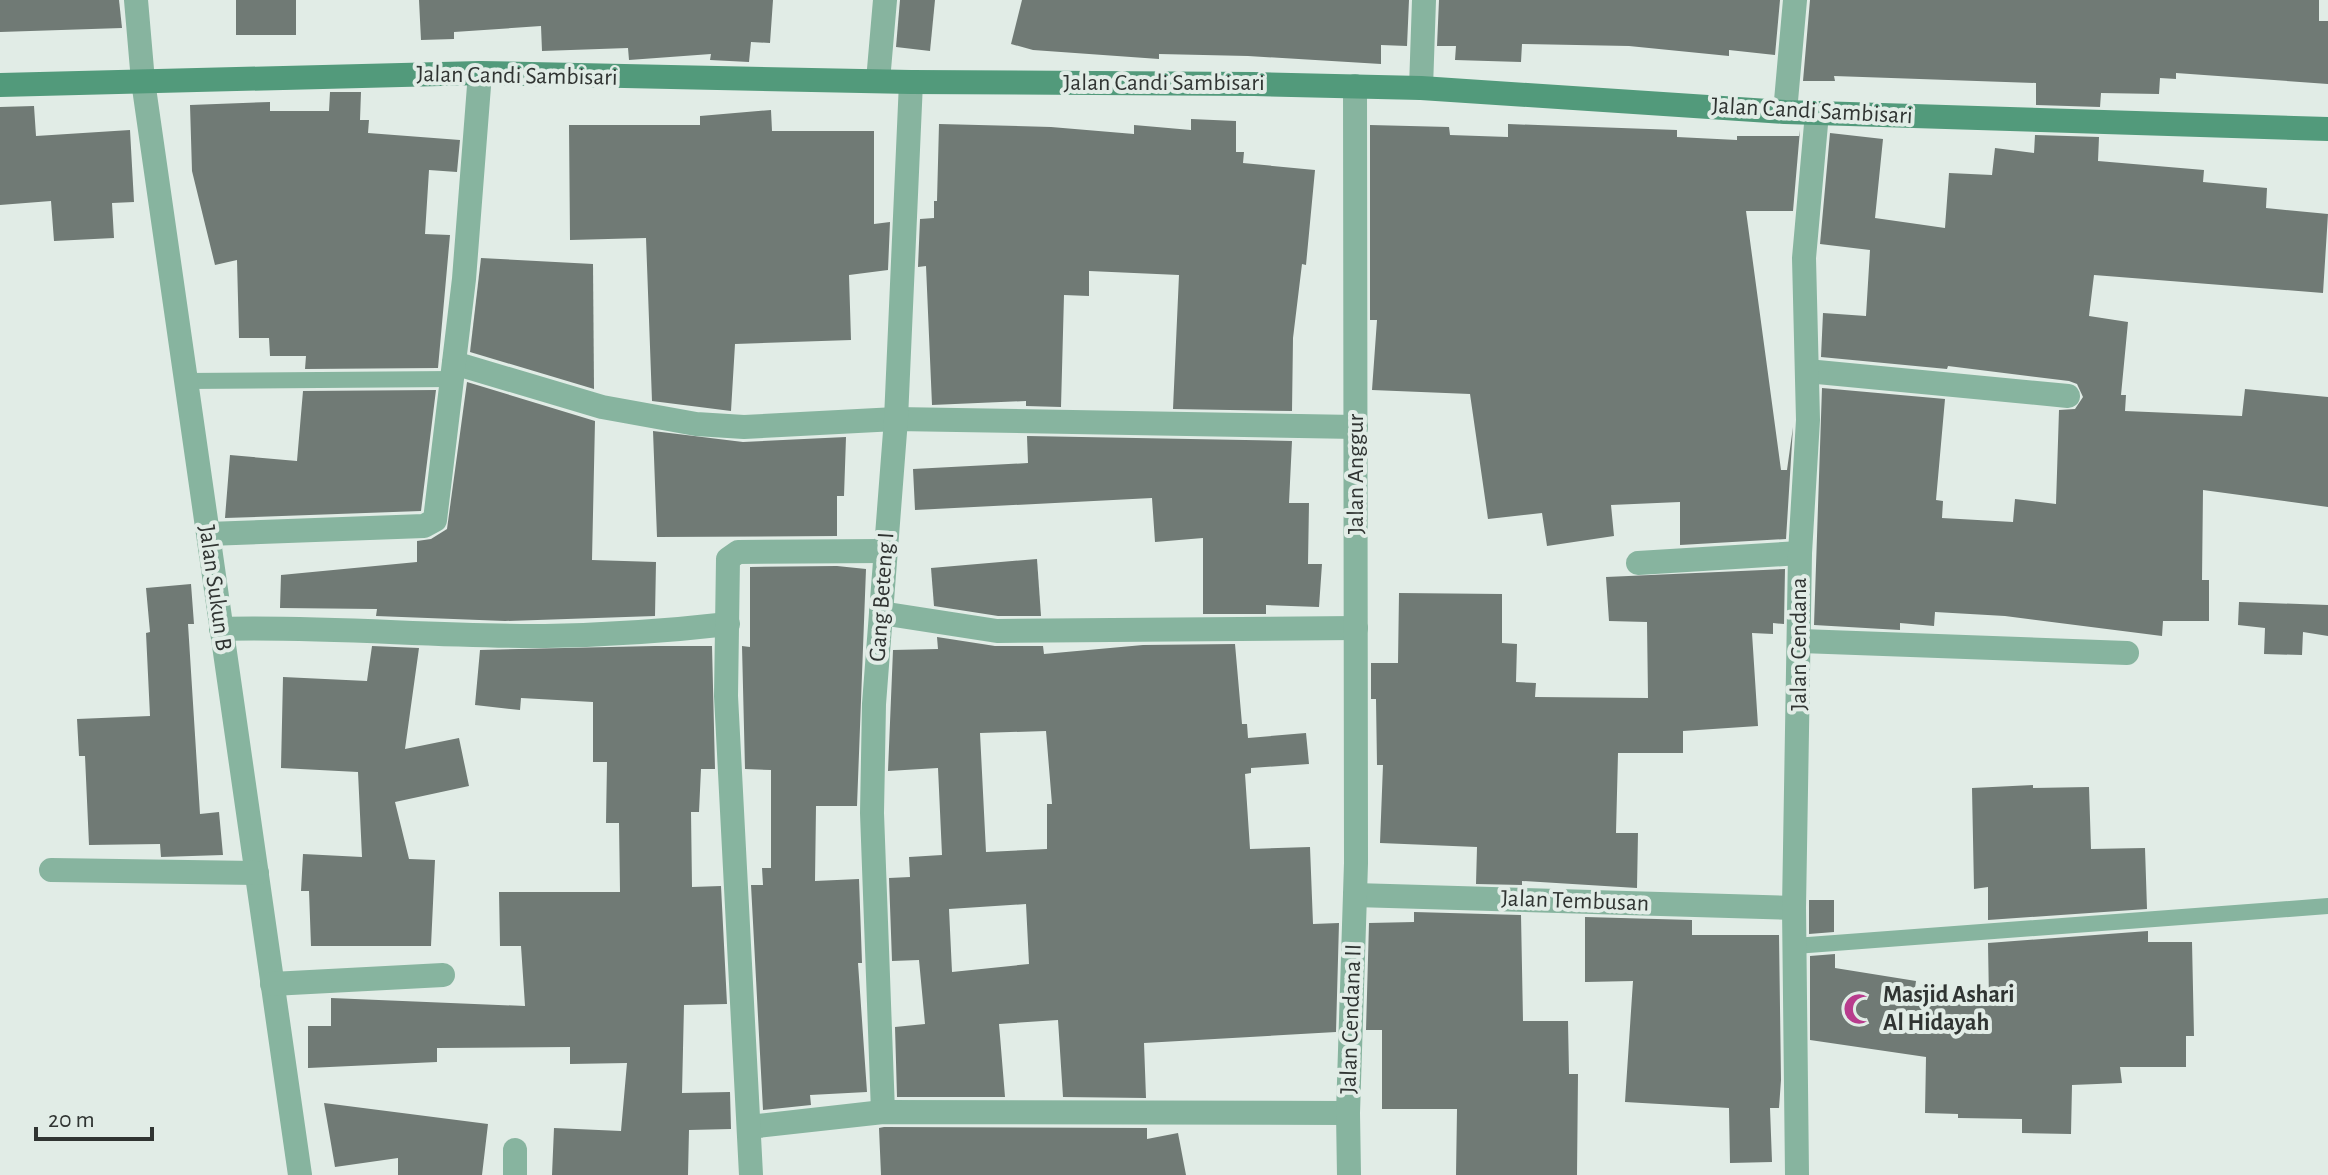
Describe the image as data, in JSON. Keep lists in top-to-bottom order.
{
  "streets": {
    "street": [
      "Jalan Candi Sambisari",
      "Jalan Anggur",
      "Jalan Sukun B",
      "Gang Beteng I",
      "Jalan Cendana",
      "Jalan Tembusan",
      "Jalan Cendana II"
    ]
  },
  "crossings": [
    ["Jalan Candi Sambisari", "Jalan Anggur"],
    ["Jalan Candi Sambisari", "Jalan Sukun B"],
    ["Jalan Candi Sambisari", "Gang Beteng I"],
    ["Jalan Candi Sambisari", "Jalan Cendana"],
    ["Jalan Anggur", "Jalan Cendana II"],
    ["Jalan Cendana", "Jalan Tembusan"],
    ["Jalan Tembusan", "Jalan Cendana II"]
  ],
  "places": {
    "mosque": ["Masjid Ashari Al Hidayah"]
  },
  "scale_bar": "20 m"
}
